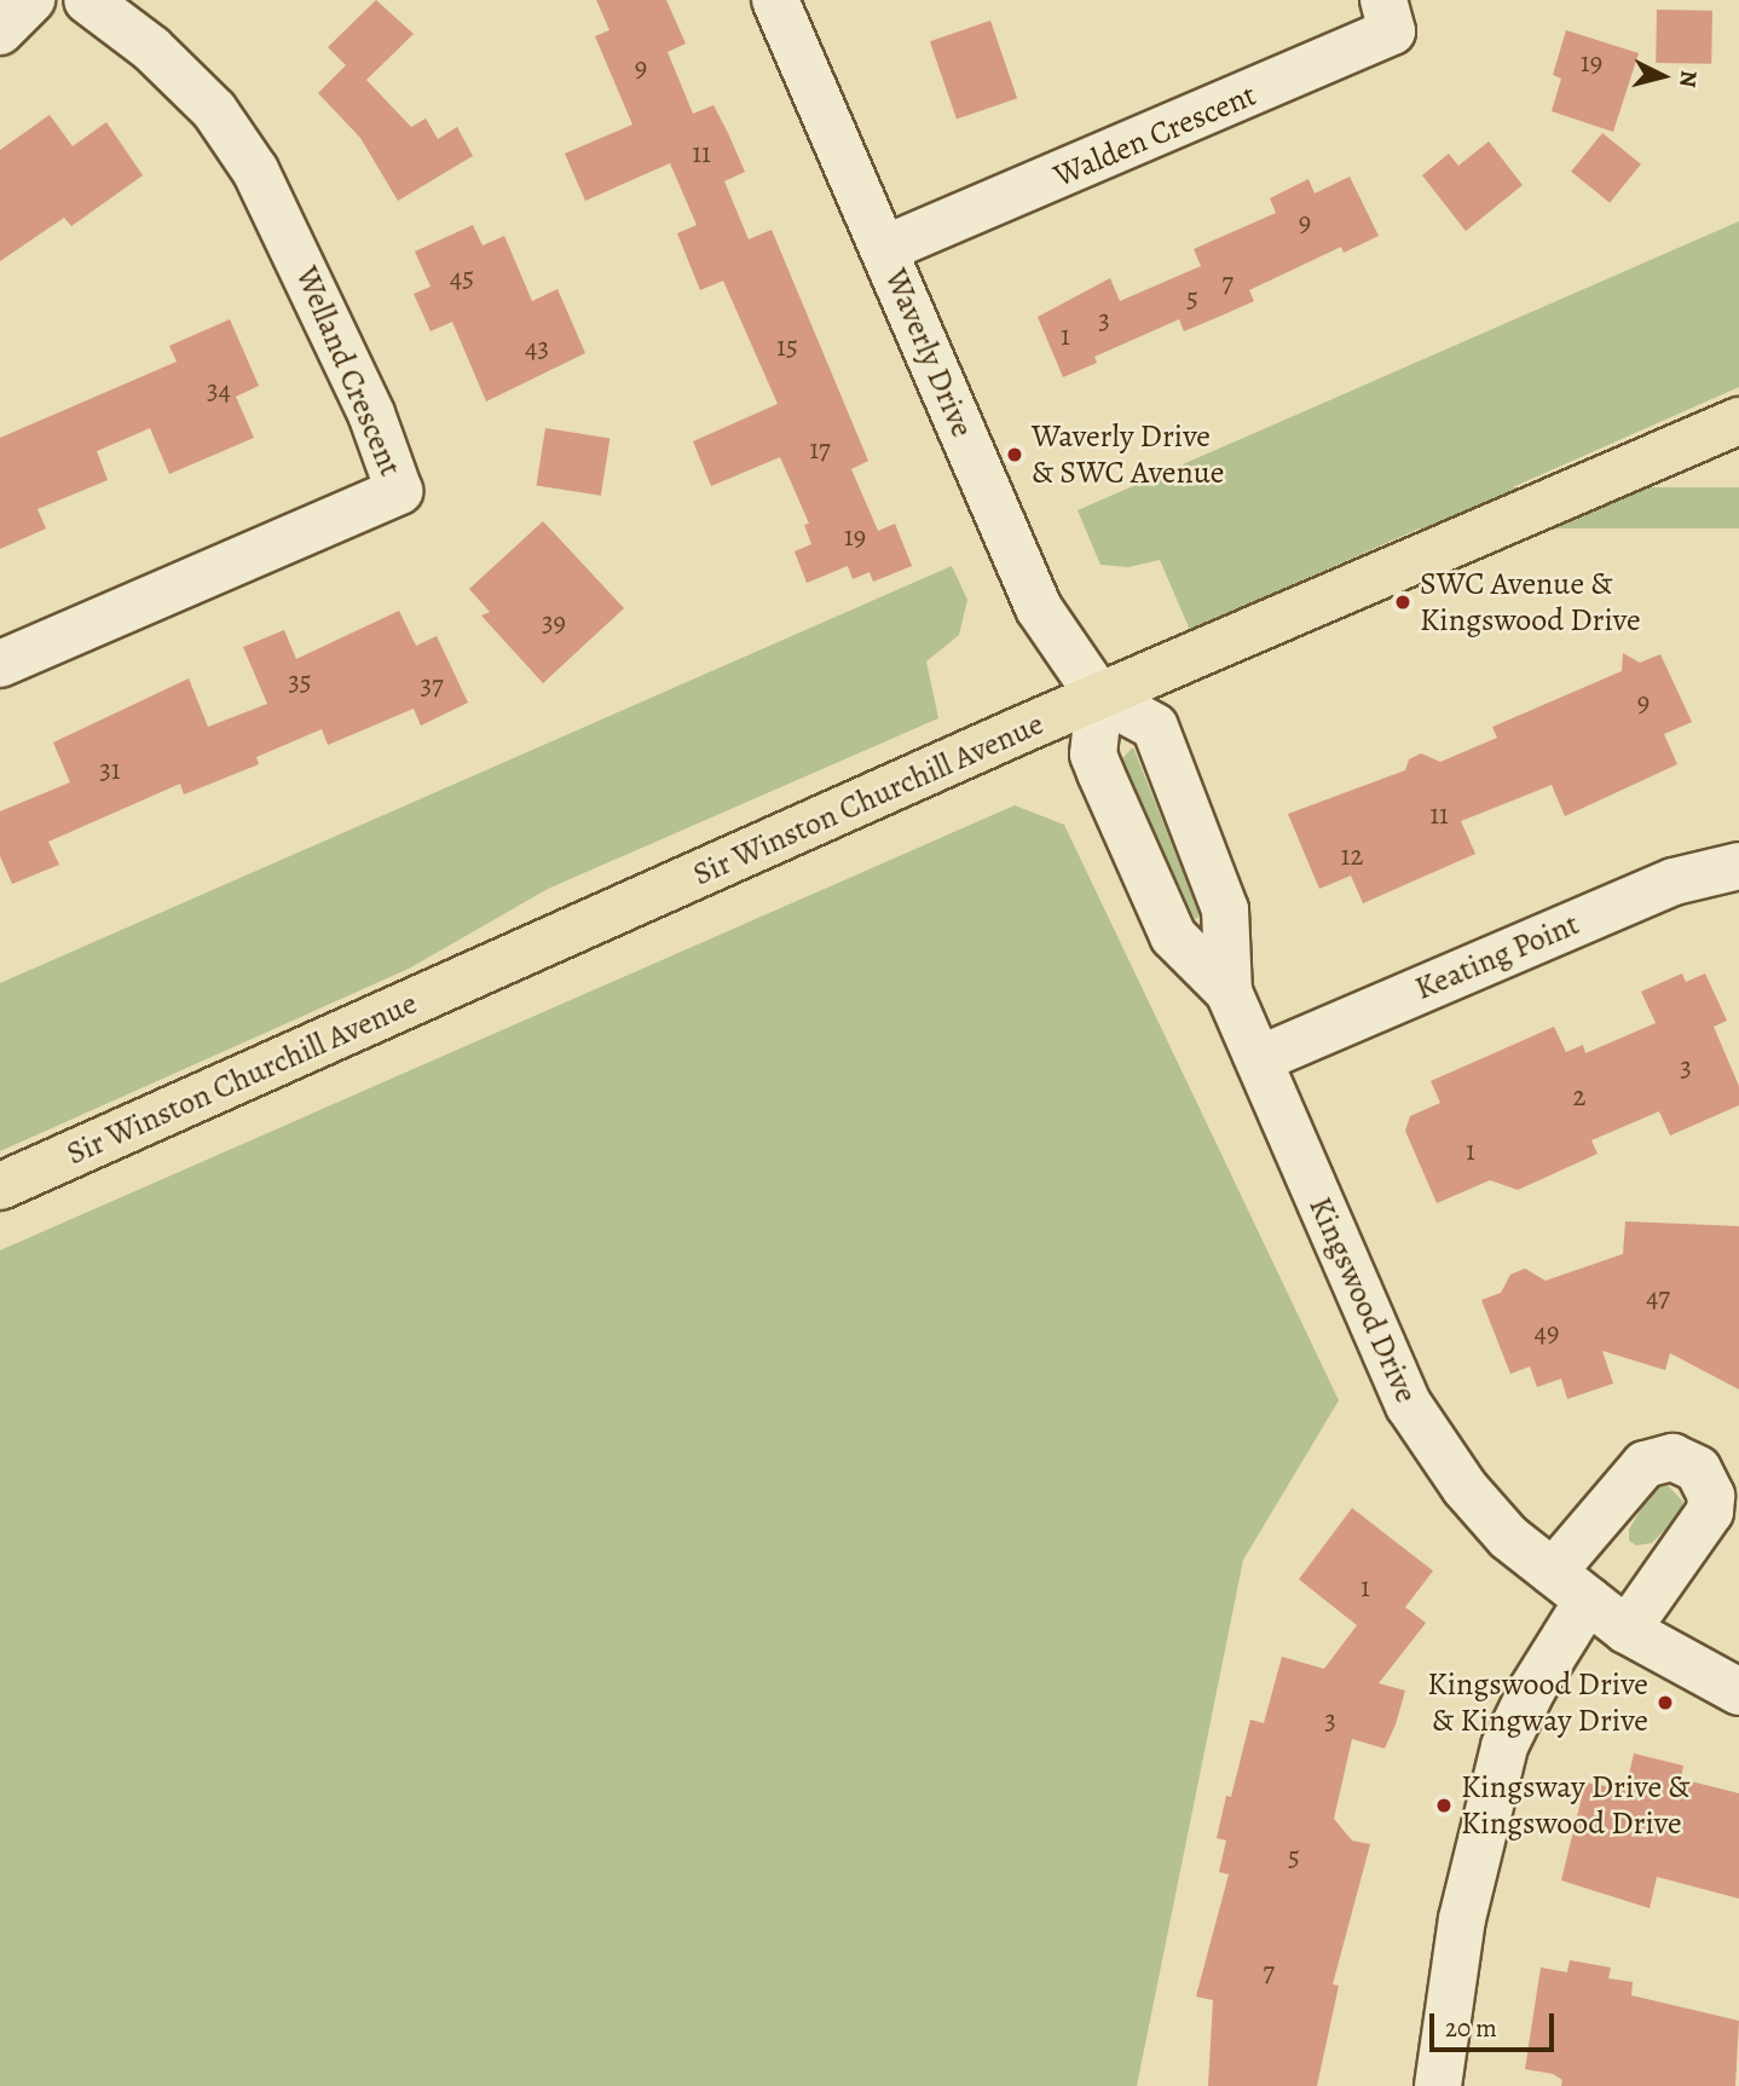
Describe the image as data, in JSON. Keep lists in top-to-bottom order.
{
  "streets": {
    "main road": ["Sir Winston Churchill Avenue"],
    "street": [
      "Walden Crescent",
      "Waverly Drive",
      "Welland Crescent",
      "Keating Point",
      "Kingswood Drive"
    ]
  },
  "crossings": [
    ["Walden Crescent", "Waverly Drive"],
    ["Waverly Drive", "Sir Winston Churchill Avenue"],
    ["Waverly Drive", "Kingswood Drive"],
    ["Sir Winston Churchill Avenue", "Kingswood Drive"],
    ["Keating Point", "Kingswood Drive"]
  ],
  "places": [
    "Waverly Drive & SWC Avenue",
    "SWC Avenue & Kingswood Drive",
    "Kingswood Drive & Kingway Drive",
    "Kingsway Drive & Kingswood Drive"
  ],
  "house_numbers": [
    "19",
    "9",
    "11",
    "9",
    "45",
    "7",
    "5",
    "3",
    "1",
    "15",
    "43",
    "34",
    "17",
    "19",
    "39",
    "35",
    "37",
    "9",
    "31",
    "11",
    "12",
    "3",
    "2",
    "1",
    "47",
    "49",
    "1",
    "3",
    "5",
    "7"
  ],
  "scale_bar": "20 m",
  "north": "right"
}
